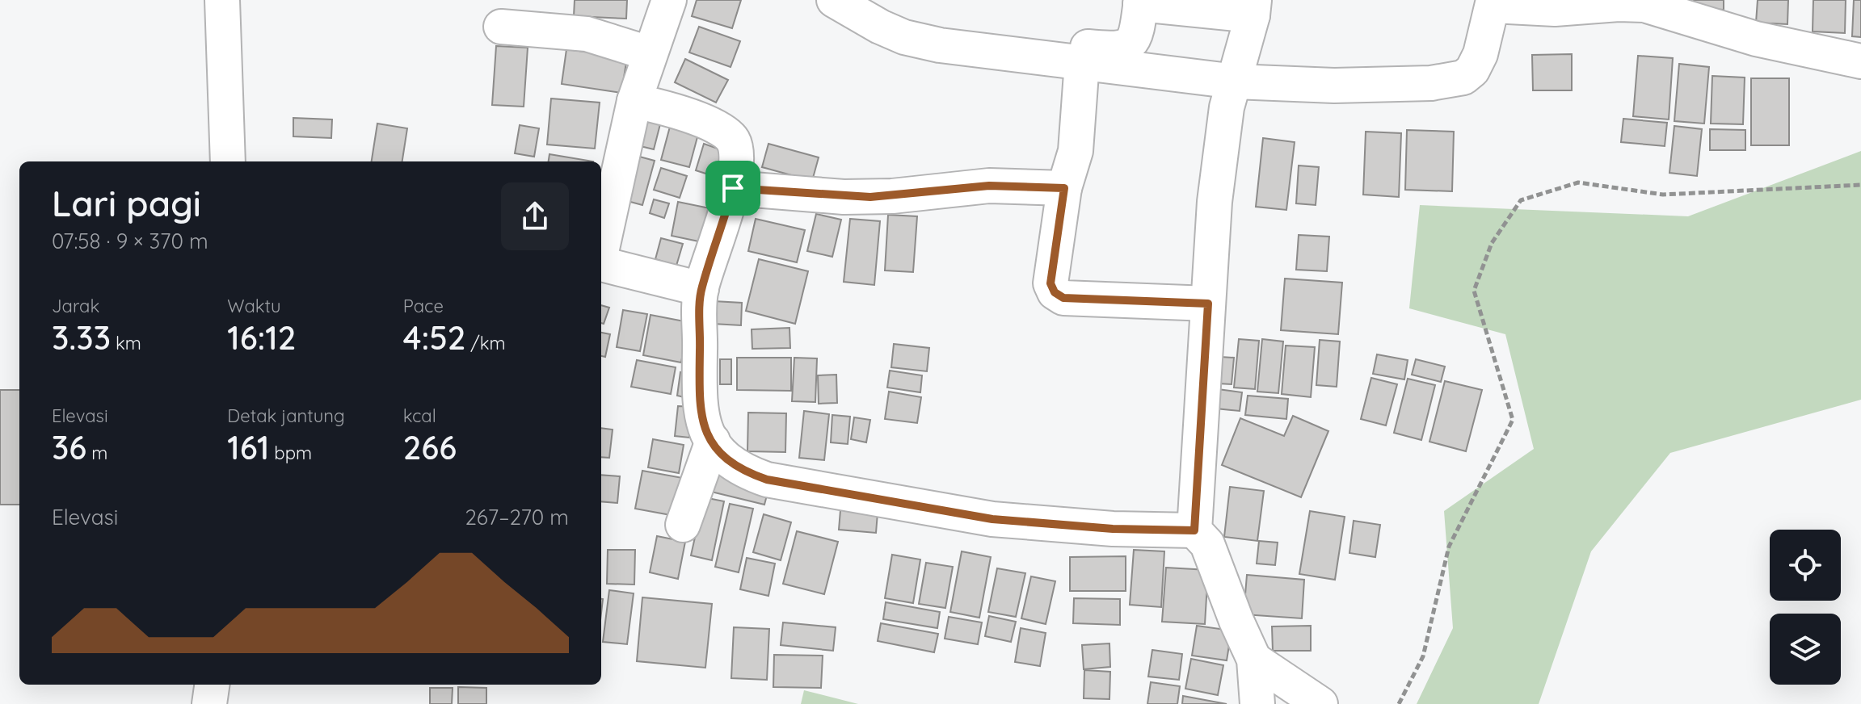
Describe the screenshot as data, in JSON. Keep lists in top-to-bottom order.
{
  "page": {
    "heading": ["Lari pagi", "07:58 · 9 × 370 m"],
    "stats": [
      ["Jarak", "3.33 km"],
      ["Waktu", "16:12"],
      ["Pace", "4:52 /km"],
      ["Elevasi", "36 m"],
      ["Detak jantung", "161 bpm"],
      ["kcal", "266"]
    ],
    "chart": ["Elevasi", "267–270 m"]
  }
}
